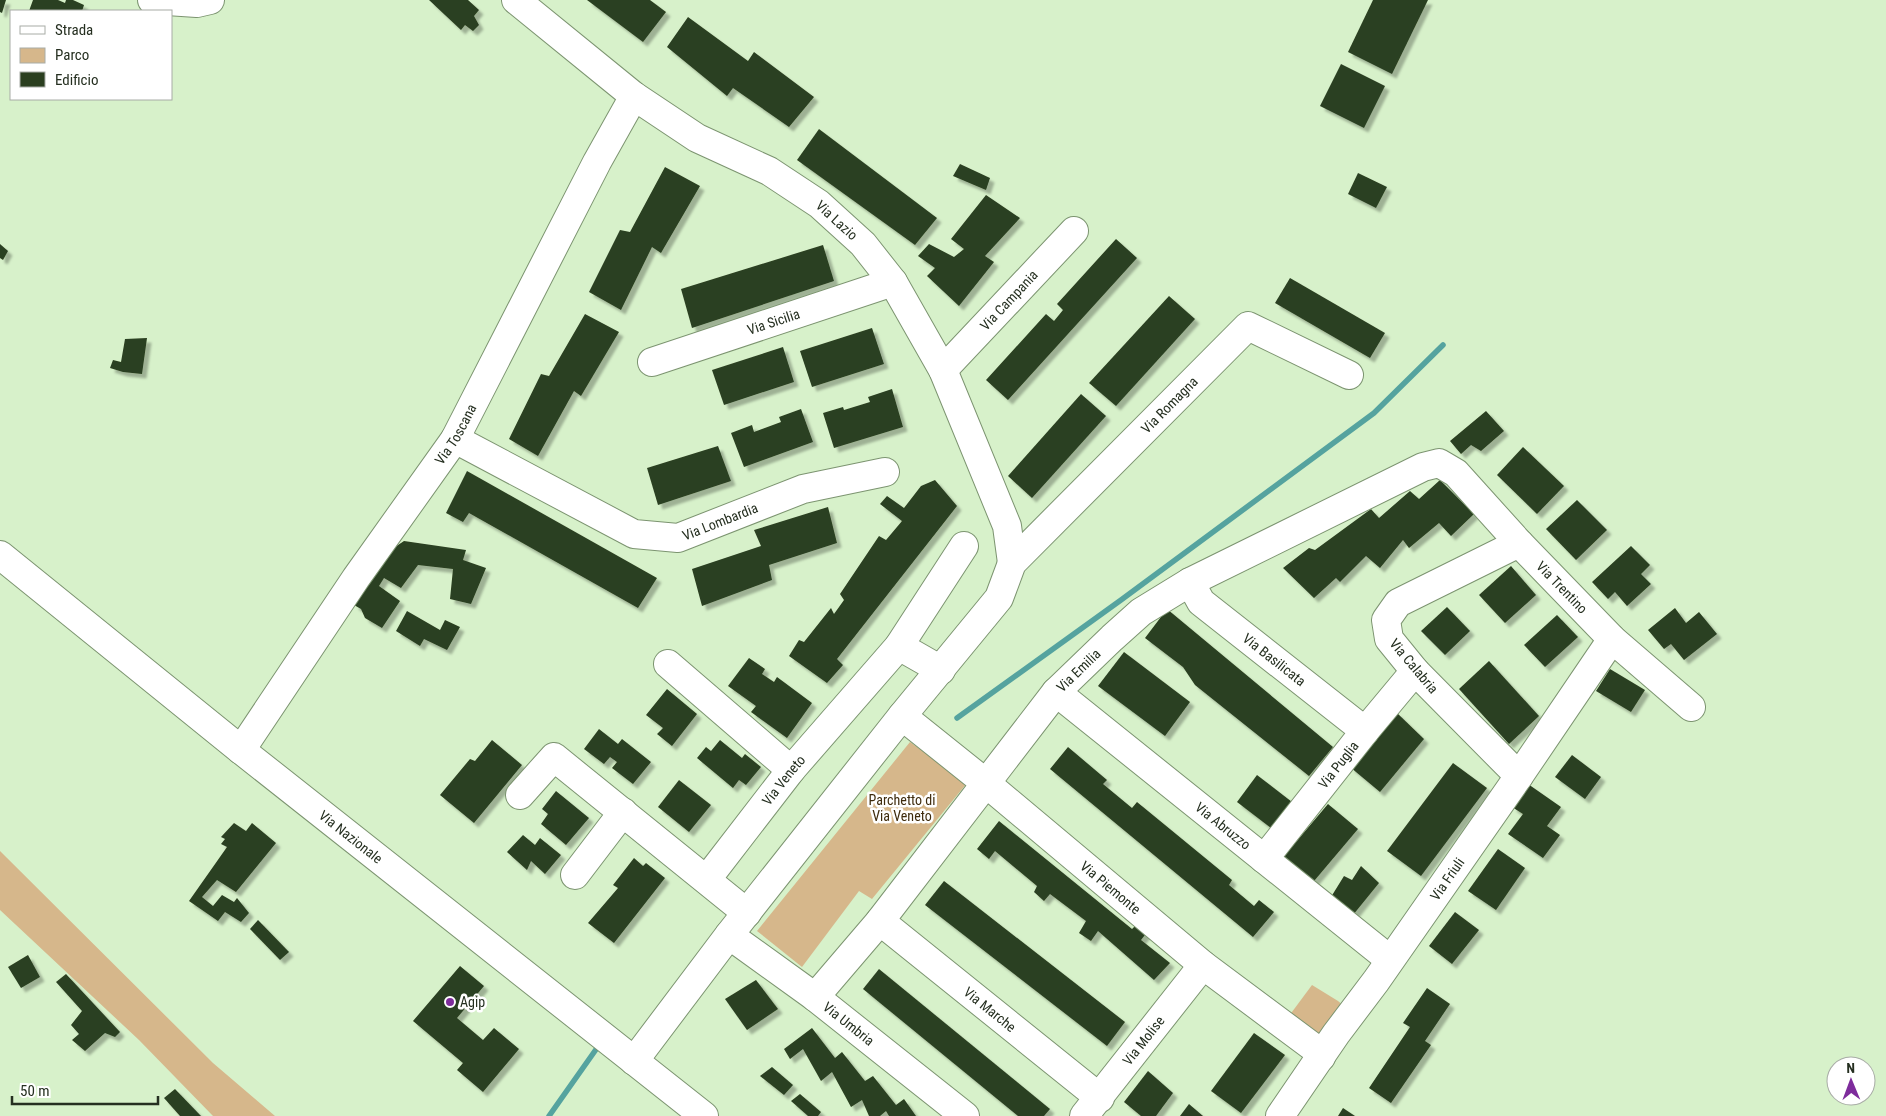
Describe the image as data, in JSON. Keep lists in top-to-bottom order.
{
  "streets": {
    "street": [
      "Via Lazio",
      "Via Campania",
      "Via Sicilia",
      "Via Romagna",
      "Via Toscana",
      "Via Lombardia",
      "Via Trentino",
      "Via Basilicata",
      "Via Calabria",
      "Via Emilia",
      "Via Puglia",
      "Via Veneto",
      "Via Abruzzo",
      "Via Nazionale",
      "Via Friuli",
      "Via Piemonte",
      "Via Marche",
      "Via Umbria",
      "Via Molise"
    ]
  },
  "crossings": [
    ["Via Lazio", "Via Campania"],
    ["Via Lazio", "Via Sicilia"],
    ["Via Lazio", "Via Romagna"],
    ["Via Lazio", "Via Toscana"],
    ["Via Toscana", "Via Lombardia"],
    ["Via Toscana", "Via Nazionale"],
    ["Via Trentino", "Via Calabria"],
    ["Via Trentino", "Via Emilia"],
    ["Via Trentino", "Via Friuli"],
    ["Via Basilicata", "Via Emilia"],
    ["Via Basilicata", "Via Puglia"],
    ["Via Calabria", "Via Puglia"],
    ["Via Calabria", "Via Friuli"],
    ["Via Emilia", "Via Abruzzo"],
    ["Via Emilia", "Via Piemonte"],
    ["Via Emilia", "Via Marche"],
    ["Via Emilia", "Via Umbria"],
    ["Via Puglia", "Via Abruzzo"],
    ["Via Abruzzo", "Via Friuli"],
    ["Via Friuli", "Via Piemonte"],
    ["Via Piemonte", "Via Molise"],
    ["Via Marche", "Via Molise"]
  ],
  "parks": ["Parchetto di Via Veneto"],
  "places": ["Agip"],
  "legend": ["Strada", "Parco", "Edificio"],
  "scale_bar": "50 m",
  "north": "top"
}
